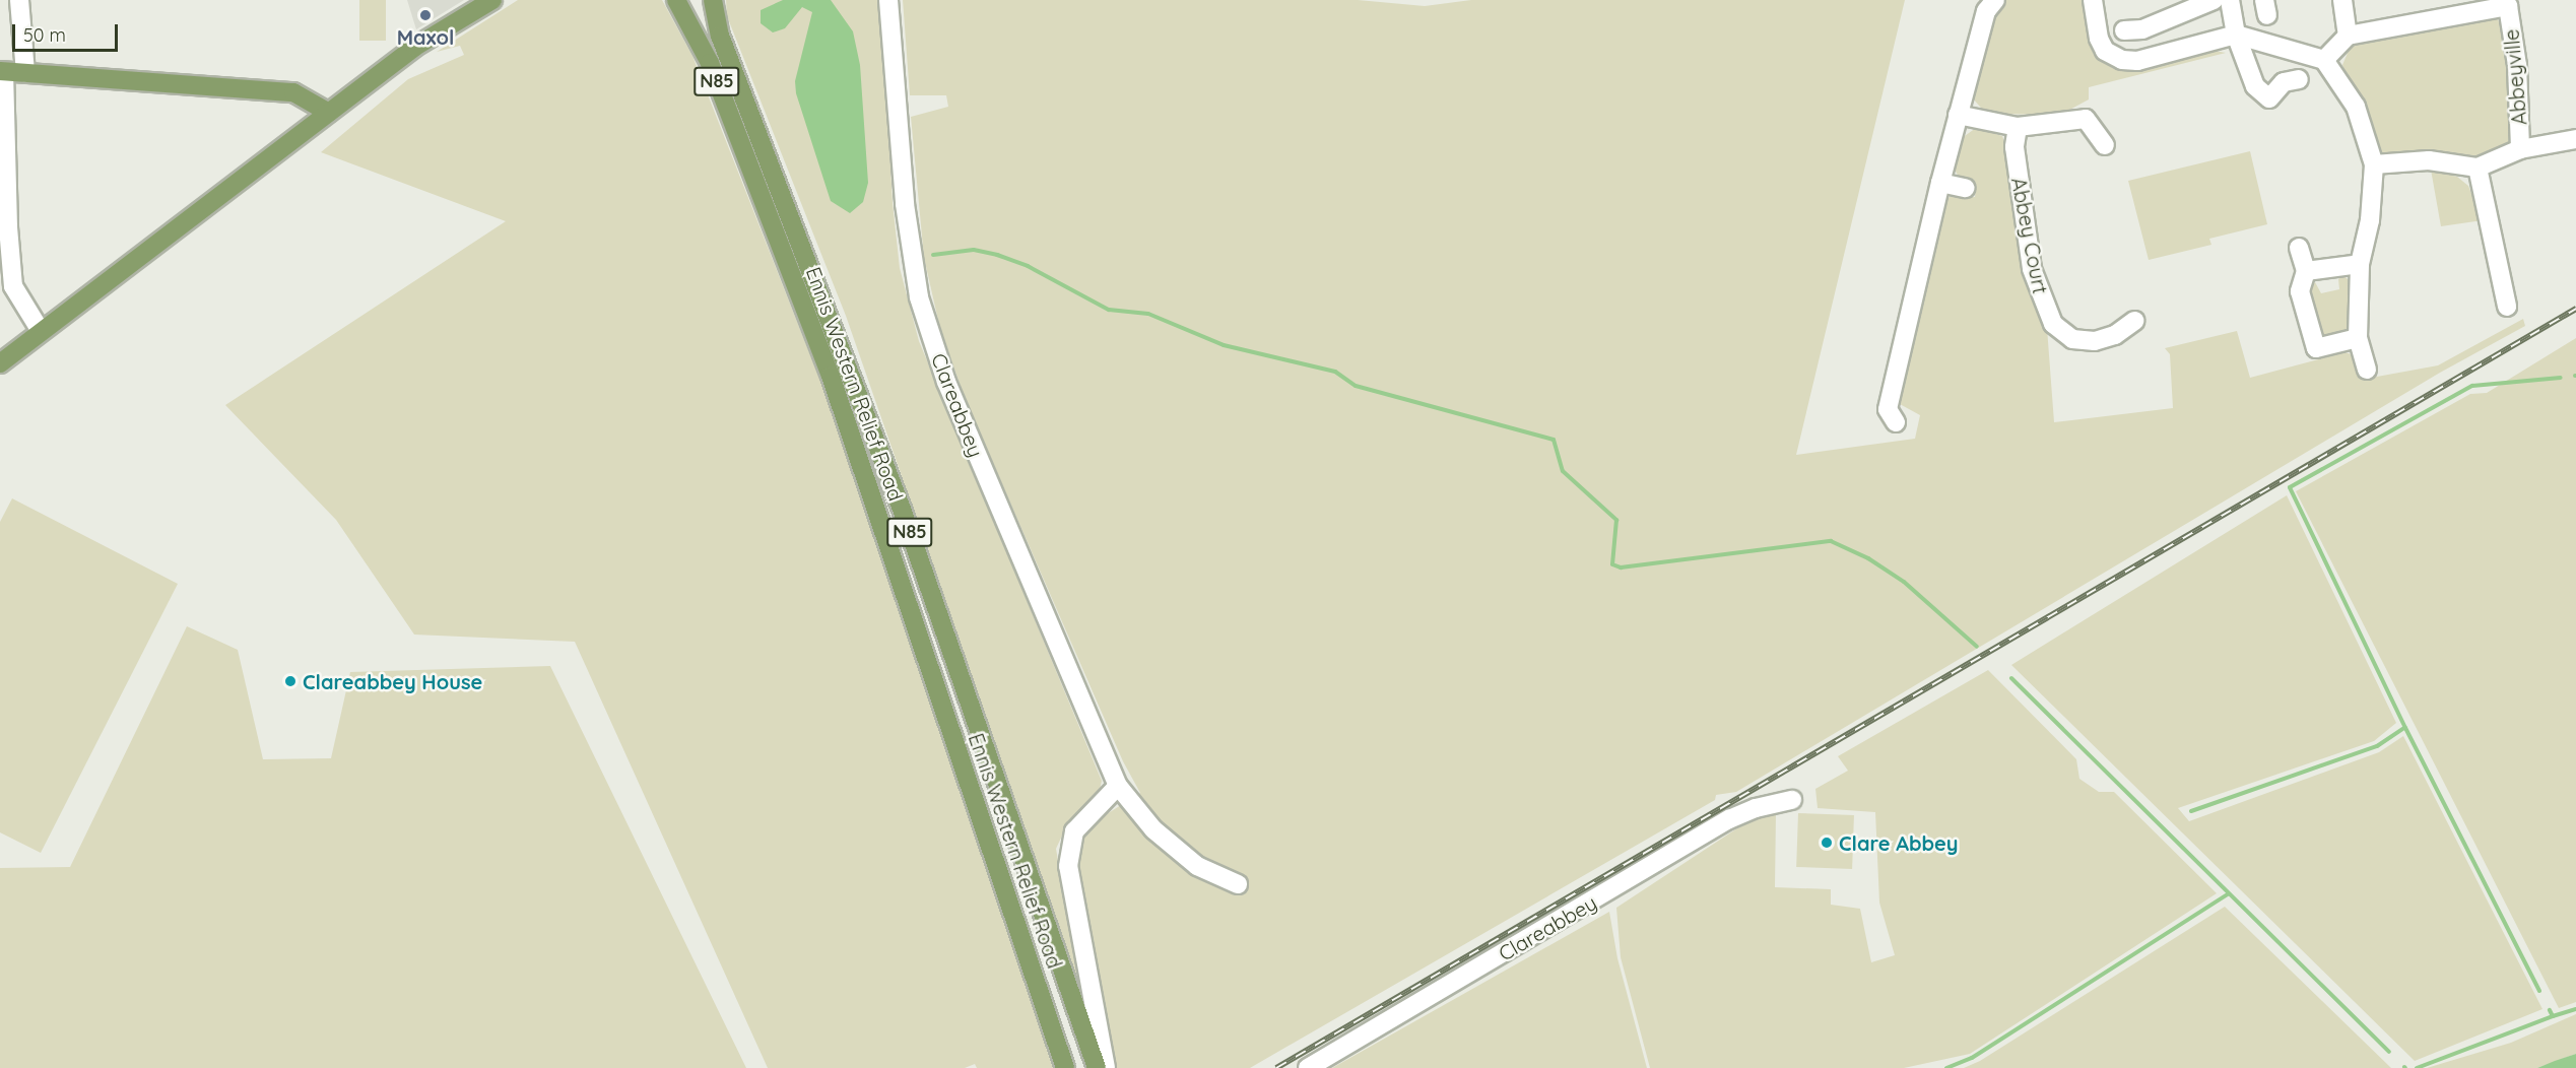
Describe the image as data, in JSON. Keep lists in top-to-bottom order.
{
  "streets": {
    "main road": ["N85", "Ennis Western Relief Road"],
    "street": ["Abbeyville", "Abbey Court", "Clareabbey"]
  },
  "places": ["Maxol", "Clareabbey House", "Clare Abbey"],
  "scale_bar": "50 m"
}
